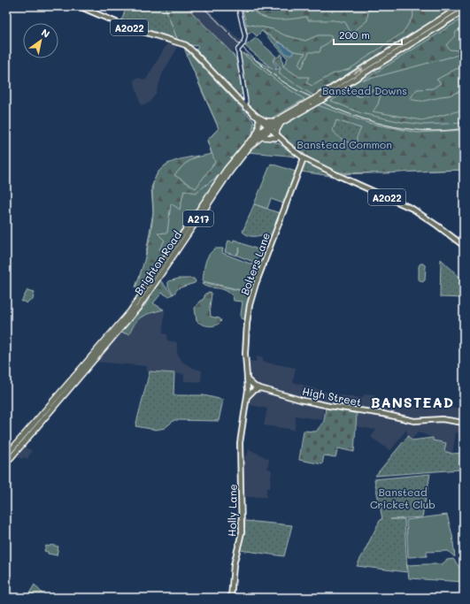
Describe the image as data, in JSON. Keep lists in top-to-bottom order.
{
  "streets": {
    "highway": ["A217", "Brighton Road"],
    "main road": [
      "A2022",
      "Bolters Lane",
      "High Street",
      "Holly Lane"
    ]
  },
  "crossings": [
    ["A2022", "Brighton Road"],
    ["A2022", "Bolters Lane"],
    ["Bolters Lane", "High Street"],
    ["Bolters Lane", "Holly Lane"],
    ["High Street", "Holly Lane"]
  ],
  "districts": ["BANSTEAD"],
  "parks": ["Banstead Downs", "Banstead Common", "Banstead Cricket Club"],
  "scale_bar": "200 m",
  "north": "top right"
}
